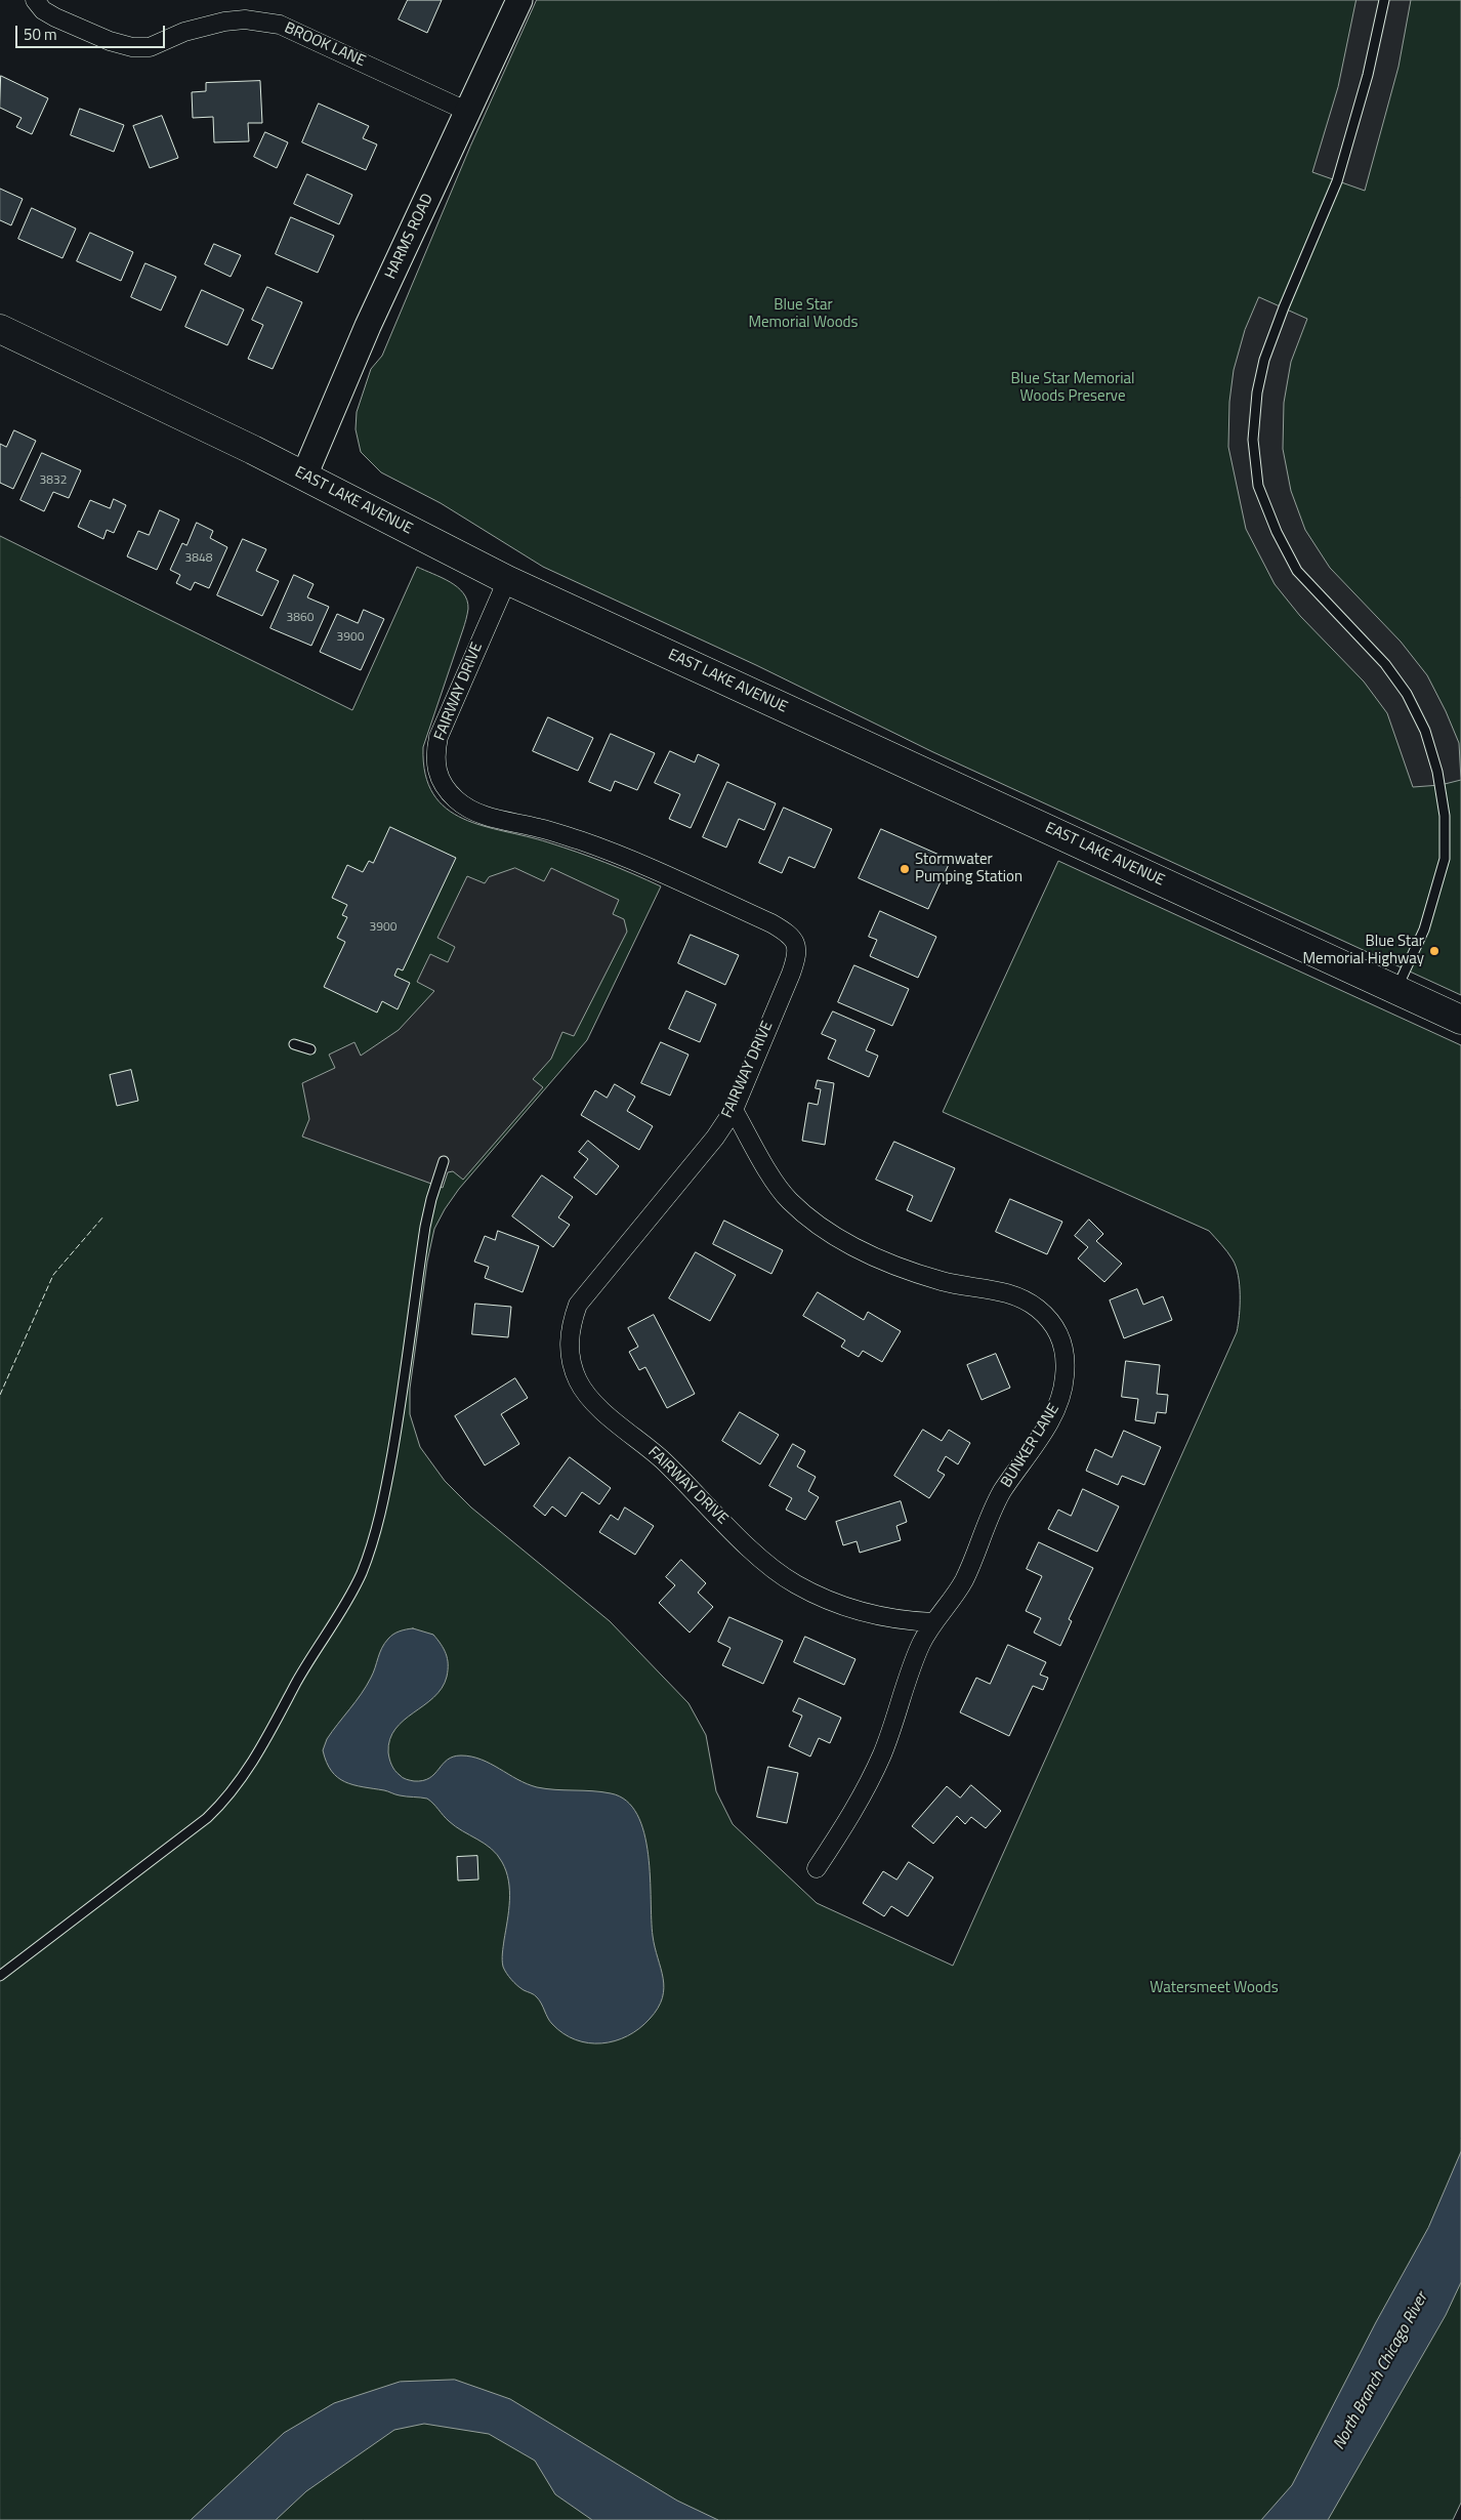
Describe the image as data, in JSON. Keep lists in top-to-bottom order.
{
  "streets": {
    "main road": ["HARMS ROAD", "EAST LAKE AVENUE"],
    "street": ["BROOK LANE", "FAIRWAY DRIVE", "BUNKER LANE"]
  },
  "crossings": [
    ["BROOK LANE", "HARMS ROAD"],
    ["HARMS ROAD", "EAST LAKE AVENUE"],
    ["EAST LAKE AVENUE", "FAIRWAY DRIVE"],
    ["FAIRWAY DRIVE", "BUNKER LANE"]
  ],
  "water": ["North Branch Chicago River"],
  "parks": ["Blue Star Memorial Woods", "Blue Star Memorial Woods Preserve", "Watersmeet Woods"],
  "places": ["Stormwater Pumping Station", "Blue Star Memorial Highway"],
  "house_numbers": [
    "3832",
    "3848",
    "3860",
    "3900",
    "3900"
  ],
  "scale_bar": "50 m"
}
